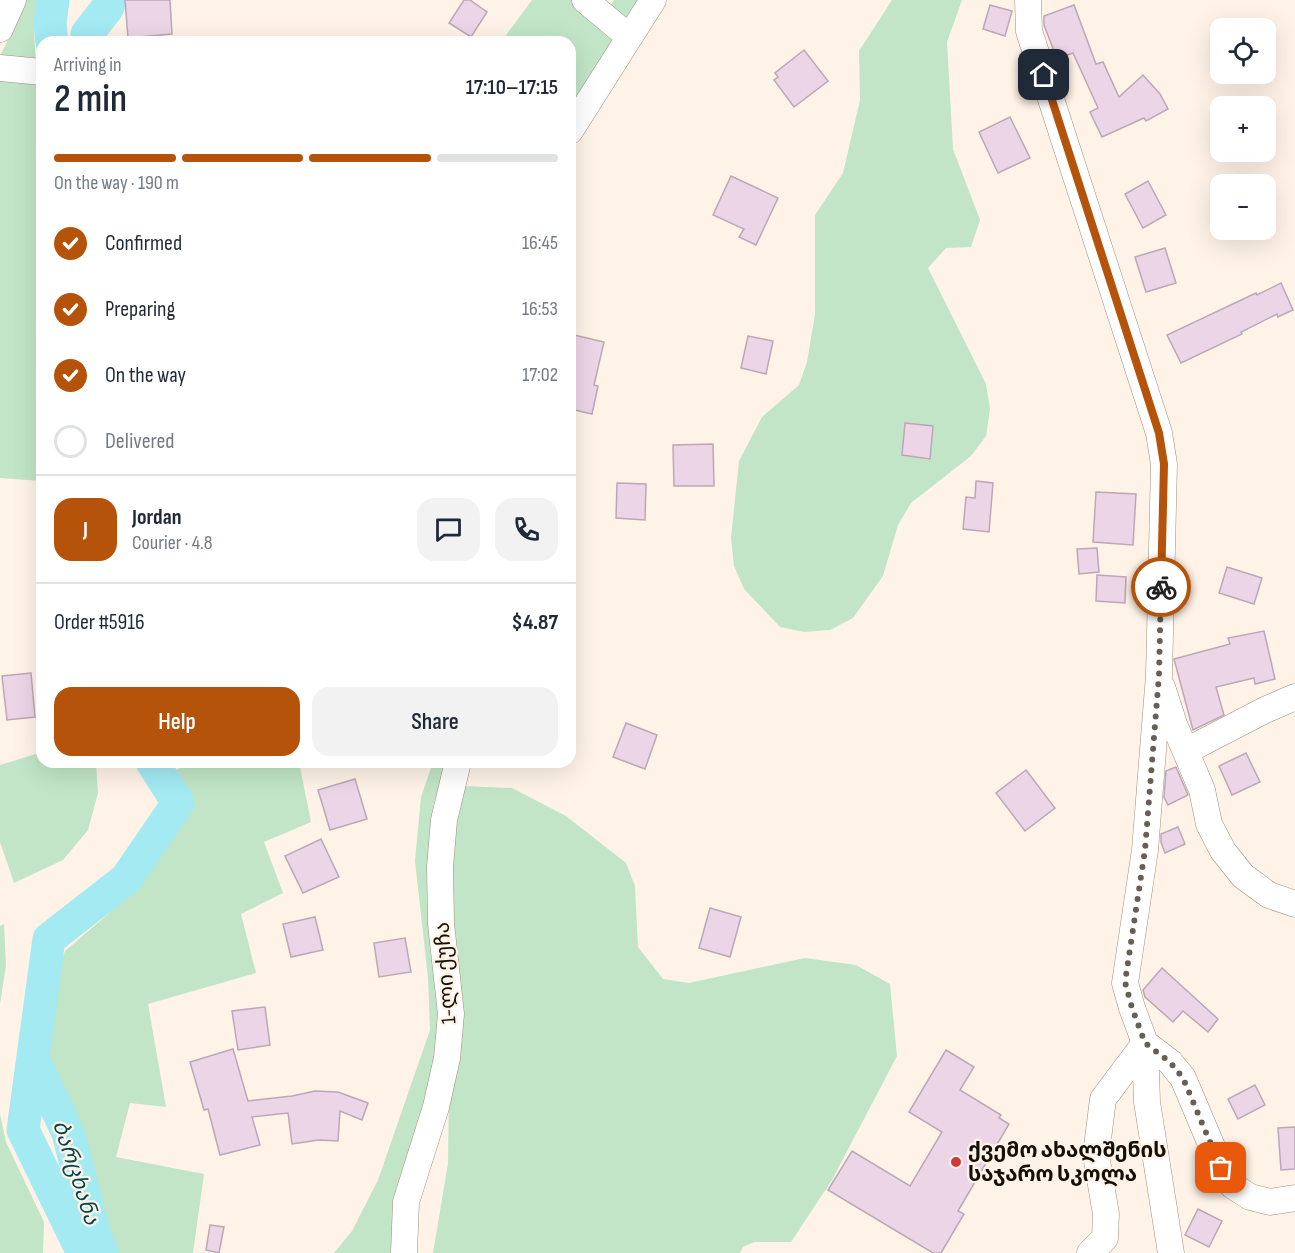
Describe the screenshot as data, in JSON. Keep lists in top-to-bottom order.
{
  "streets": {
    "street": ["1-ლი ქუჩა"]
  },
  "water": ["ბარცხანა"],
  "places": ["ქვემო ახალშენის საჯარო სკოლა"],
  "page": {
    "map_buttons": ["+", "−"],
    "heading": ["2 min", "Arriving in", "17:10–17:15"],
    "panel": [
      "Jordan",
      "Courier · 4.8",
      "Order #5916",
      "$4.87"
    ],
    "bar": "On the way · 190 m",
    "list": [
      ["Confirmed", "16:45"],
      ["Preparing", "16:53"],
      ["On the way", "17:02"],
      "Delivered"
    ],
    "round": "J",
    "buttons": ["Help", "Share"]
  }
}
